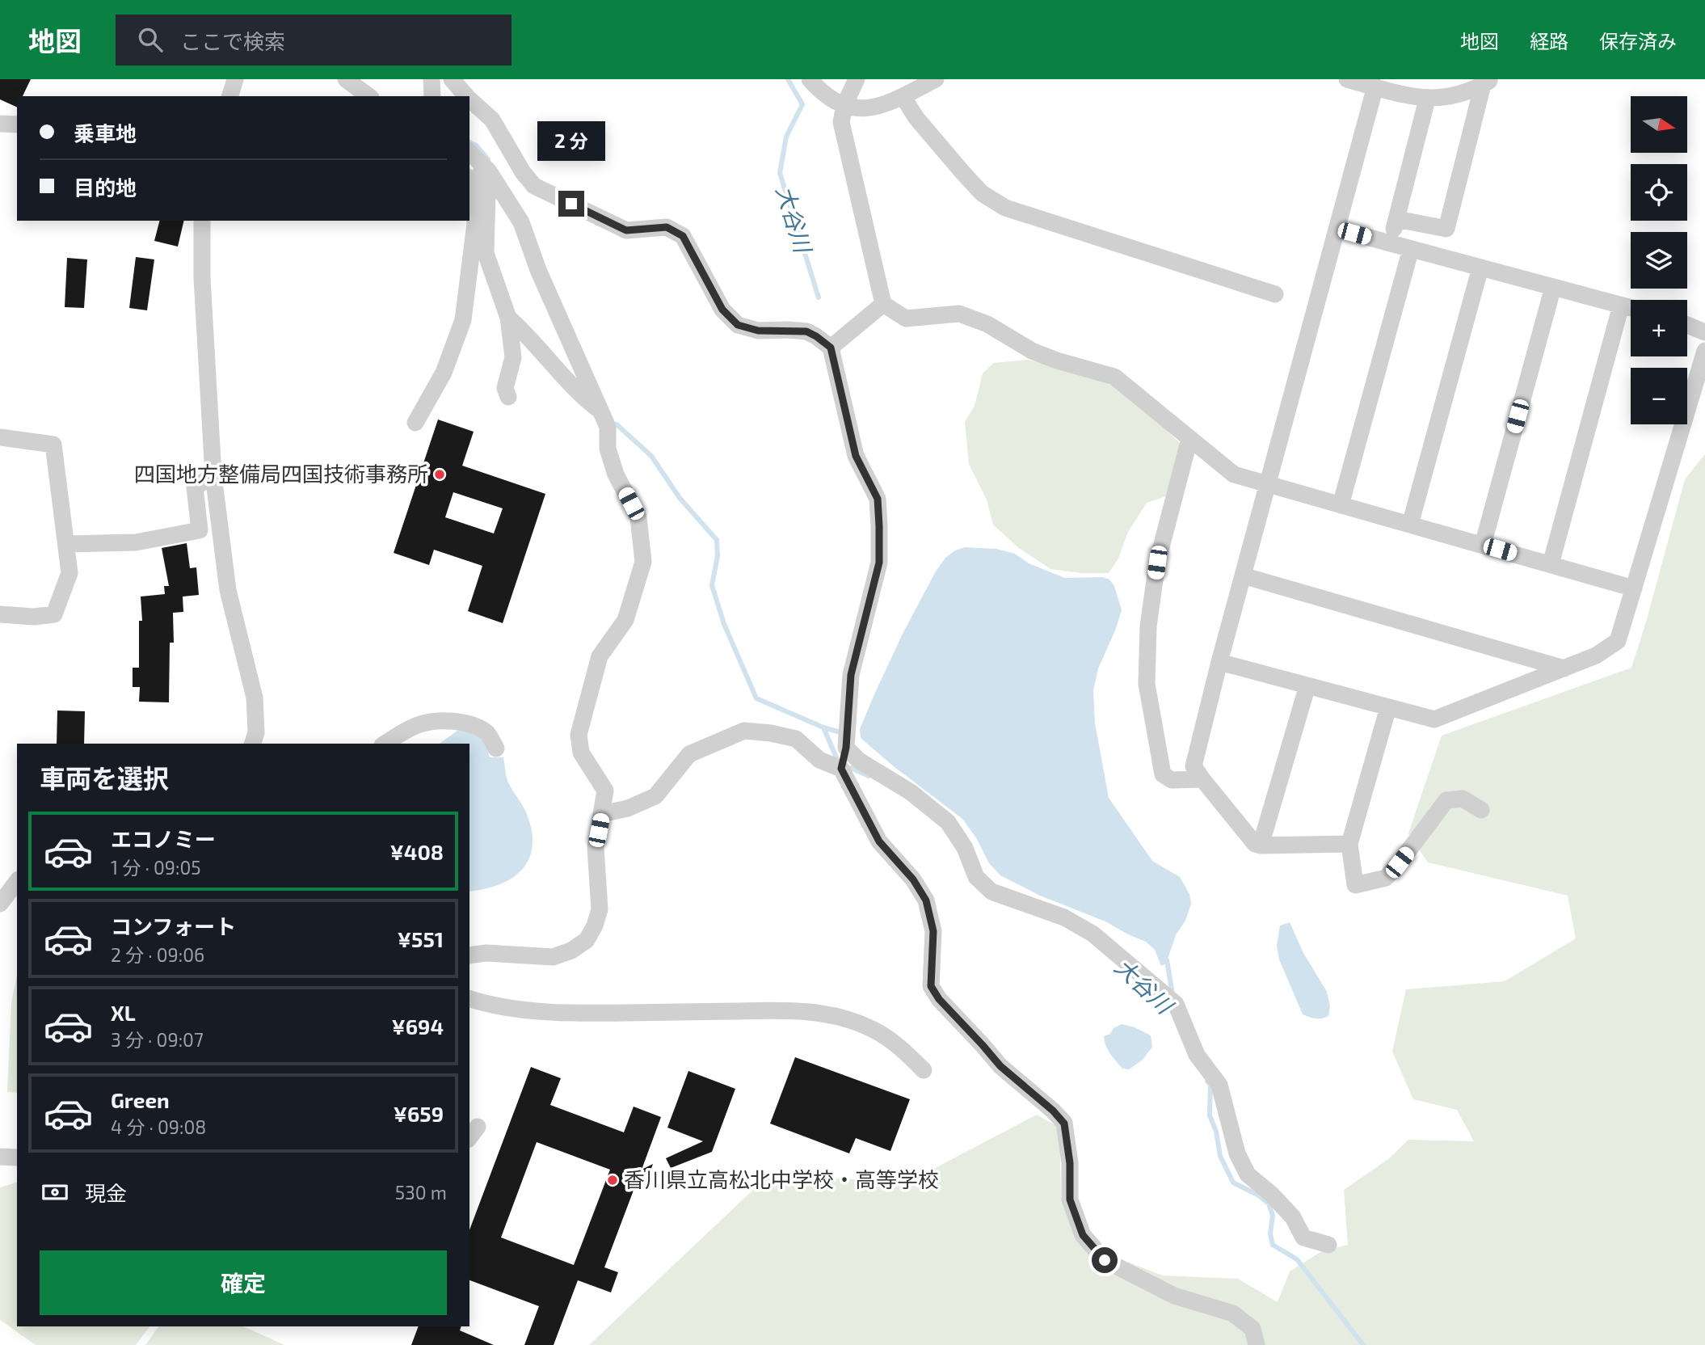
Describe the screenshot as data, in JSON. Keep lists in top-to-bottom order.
{
  "water": ["大谷川"],
  "places": ["四国地方整備局四国技術事務所", "香川県立高松北中学校・高等学校"],
  "north": "right",
  "page": {
    "header": "地図",
    "search": "ここで検索",
    "nav": ["地図", "経路", "保存済み"],
    "map_buttons": ["+", "−"],
    "banner": ["乗車地", "目的地"],
    "bubble": "2 分",
    "heading": "車両を選択",
    "list": [
      {
        "name": "エコノミー",
        "note": "1 分 · 09:05",
        "value": "¥408"
      },
      {
        "name": "コンフォート",
        "note": "2 分 · 09:06",
        "value": "¥551"
      },
      {
        "name": "XL",
        "note": "3 分 · 09:07",
        "value": "¥694"
      },
      {
        "name": "Green",
        "note": "4 分 · 09:08",
        "value": "¥659"
      }
    ],
    "pay": ["現金", "530 m"],
    "buttons": "確定"
  }
}
